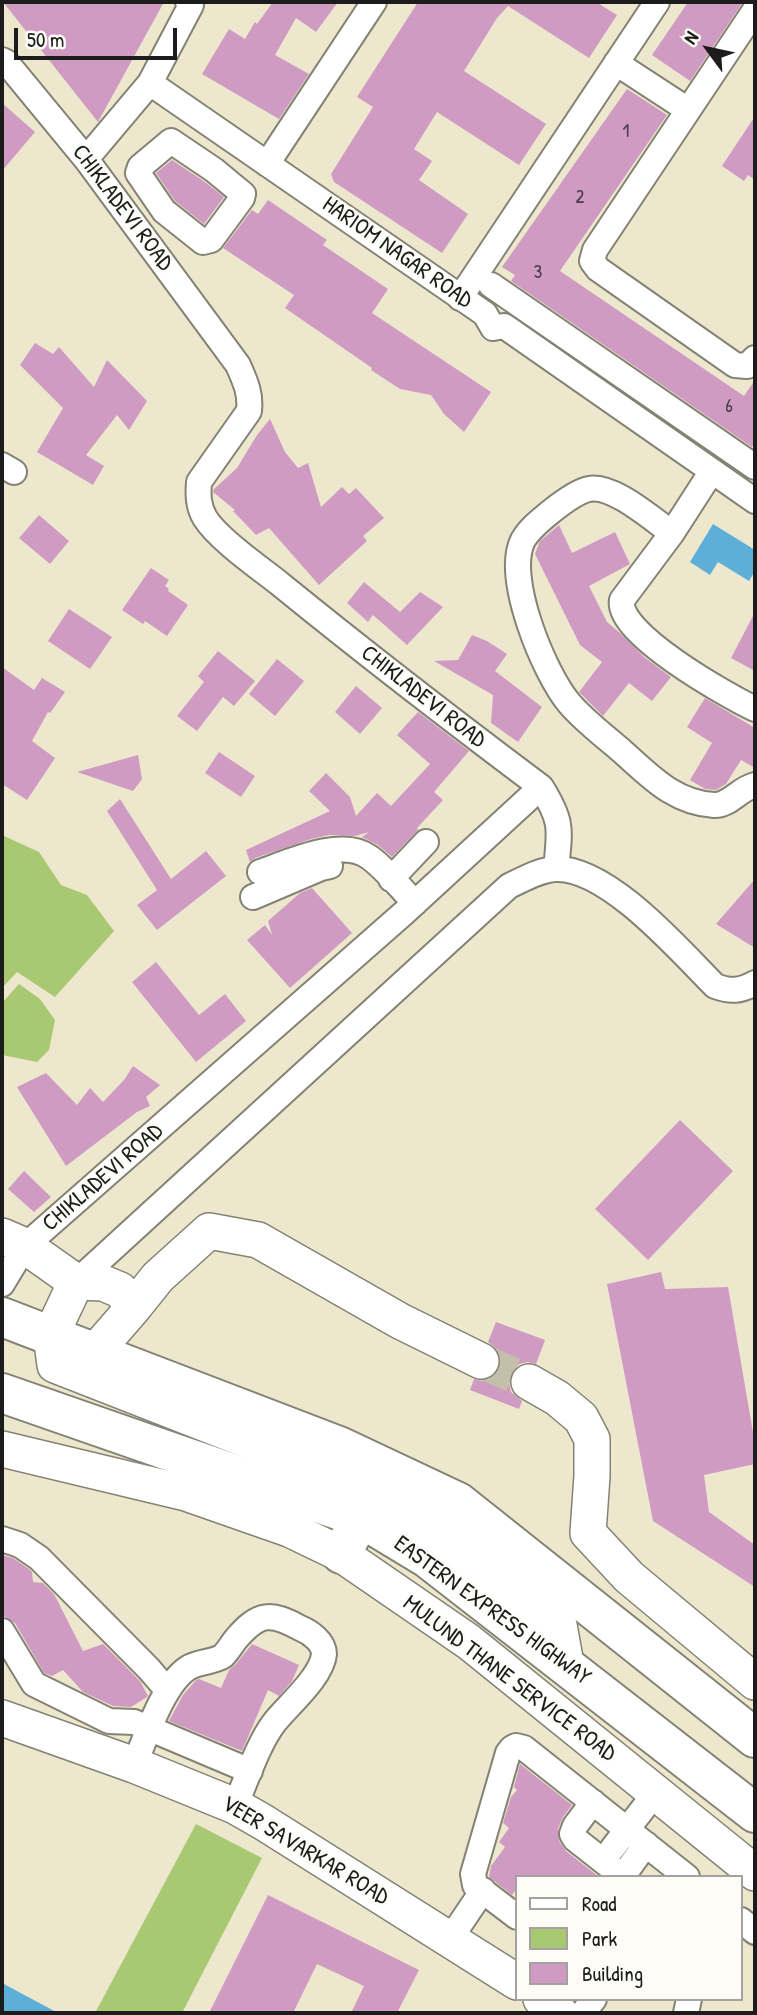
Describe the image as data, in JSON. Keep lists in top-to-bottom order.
{
  "streets": {
    "highway": ["EASTERN EXPRESS HIGHWAY"],
    "street": [
      "CHIKLADEVI ROAD",
      "HARIOM NAGAR ROAD",
      "MULUND THANE SERVICE ROAD",
      "VEER SAVARKAR ROAD"
    ]
  },
  "house_numbers": [
    "1",
    "2",
    "3",
    "6"
  ],
  "legend": ["Road", "Park", "Building"],
  "scale_bar": "50 m",
  "north": "top left"
}
